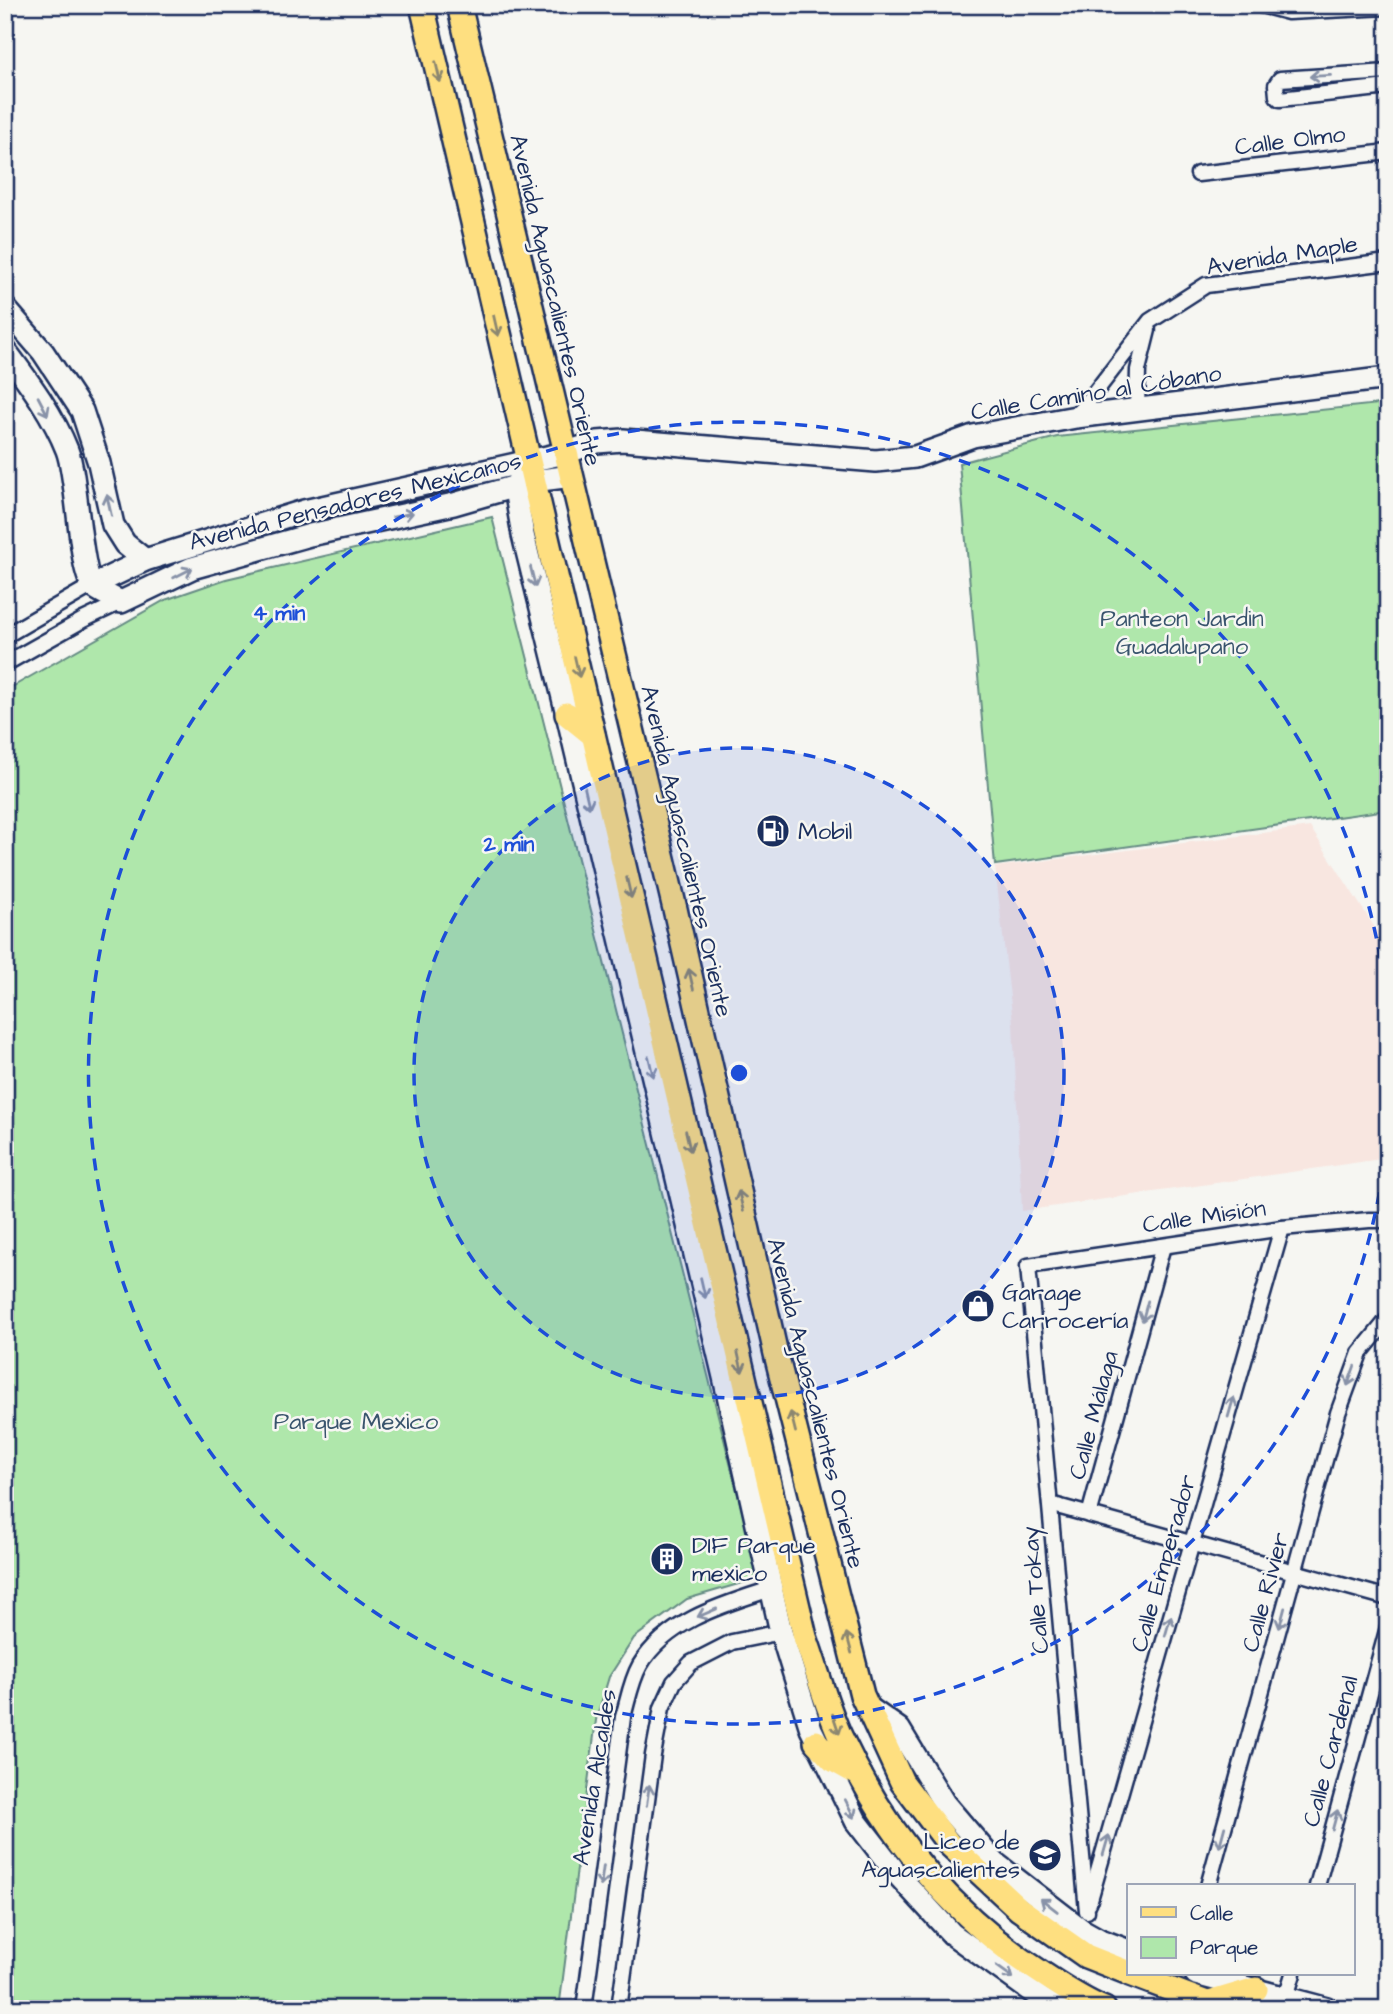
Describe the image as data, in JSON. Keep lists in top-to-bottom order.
{
  "streets": {
    "main road": ["Avenida Aguascalientes Oriente"],
    "street": [
      "Calle Olmo",
      "Avenida Maple",
      "Calle Camino al Cóbano",
      "Avenida Pensadores Mexicanos",
      "Calle Misión",
      "Calle Málaga",
      "Calle Emperador",
      "Calle Tokay",
      "Calle Rivier",
      "Calle Cardenal",
      "Avenida Alcaldes"
    ]
  },
  "crossings": [
    ["Avenida Maple", "Calle Camino al Cóbano"],
    ["Avenida Aguascalientes Oriente", "Calle Camino al Cóbano"],
    ["Avenida Aguascalientes Oriente", "Avenida Pensadores Mexicanos"],
    ["Calle Camino al Cóbano", "Avenida Pensadores Mexicanos"],
    ["Calle Misión", "Calle Málaga"],
    ["Calle Misión", "Calle Emperador"],
    ["Calle Misión", "Calle Tokay"],
    ["Calle Emperador", "Calle Tokay"]
  ],
  "one_way": [
    "Calle Málaga",
    "Calle Emperador",
    "Calle Rivier",
    "Calle Cardenal"
  ],
  "parks": ["Panteon Jardin Guadalupano", "Parque Mexico"],
  "places": {
    "fuel station": ["Mobil"],
    "shop": ["Garage Carrocería"],
    "building": ["DIF Parque mexico"],
    "school or university": ["Liceo de Aguascalientes"]
  },
  "legend": ["Calle", "Parque"],
  "rings": ["4 min", "2 min"]
}
